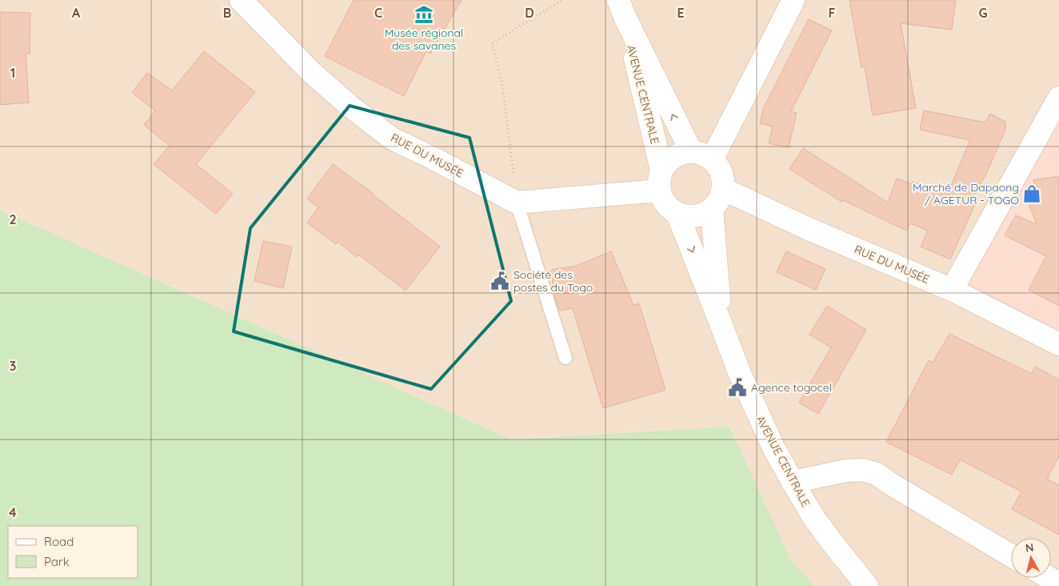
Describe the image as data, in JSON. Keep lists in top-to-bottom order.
{
  "streets": {
    "street": ["AVENUE CENTRALE", "RUE DU MUSÉE"]
  },
  "crossings": [
    ["AVENUE CENTRALE", "RUE DU MUSÉE"]
  ],
  "places": {
    "museum": ["Musée régional des savanes"],
    "shop": ["Marché de Dapaong / AGETUR - TOGO"],
    "public building": ["Société des postes du Togo", "Agence togocel"]
  },
  "legend": ["Road", "Park"],
  "north": "top",
  "grid": {
    "columns": [
      "A",
      "B",
      "C",
      "D",
      "E",
      "F",
      "G"
    ],
    "rows": [
      "1",
      "2",
      "3",
      "4"
    ]
  }
}
